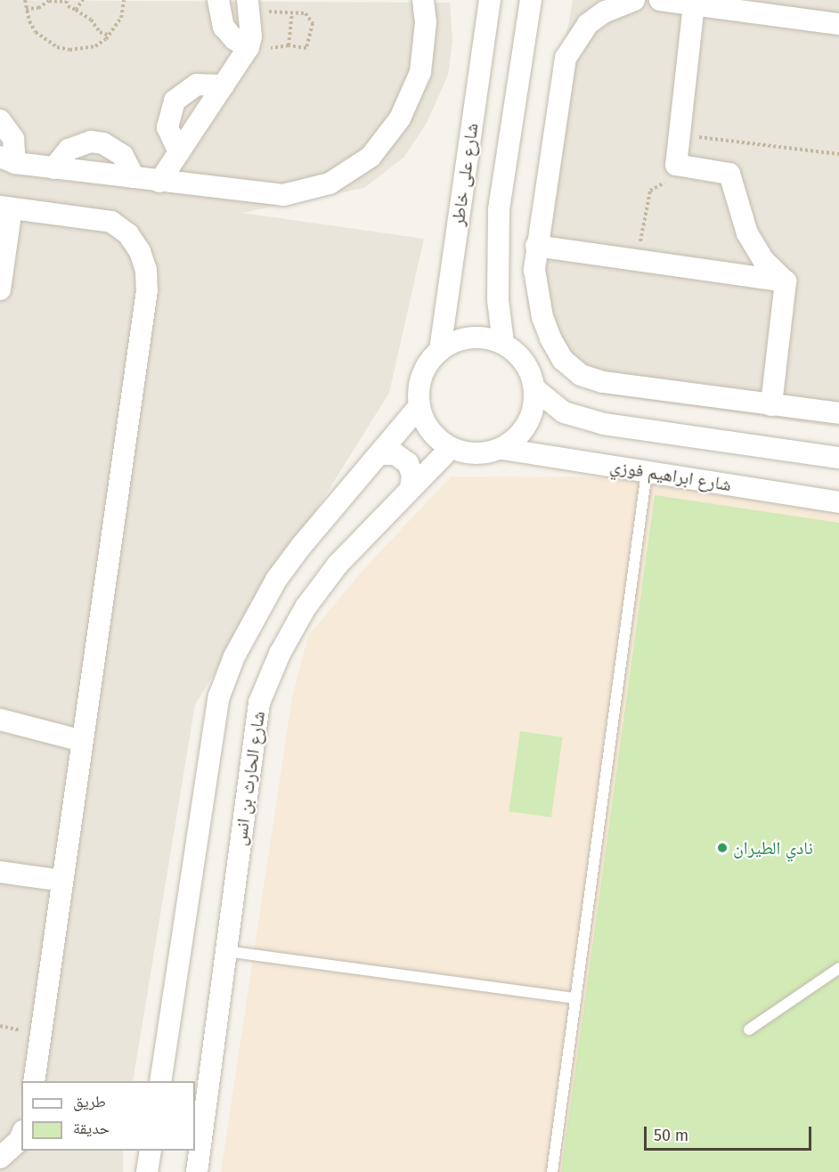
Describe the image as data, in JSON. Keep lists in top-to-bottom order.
{
  "streets": {
    "street": ["شارع على خاطر", "شارع ابراهيم فوزي", "شارع الحارث بن انس"]
  },
  "crossings": [
    ["شارع على خاطر", "شارع ابراهيم فوزي"],
    ["شارع على خاطر", "شارع الحارث بن انس"],
    ["شارع ابراهيم فوزي", "شارع الحارث بن انس"]
  ],
  "places": ["نادي الطيران"],
  "legend": ["طريق", "حديقة"],
  "scale_bar": "50 m"
}
